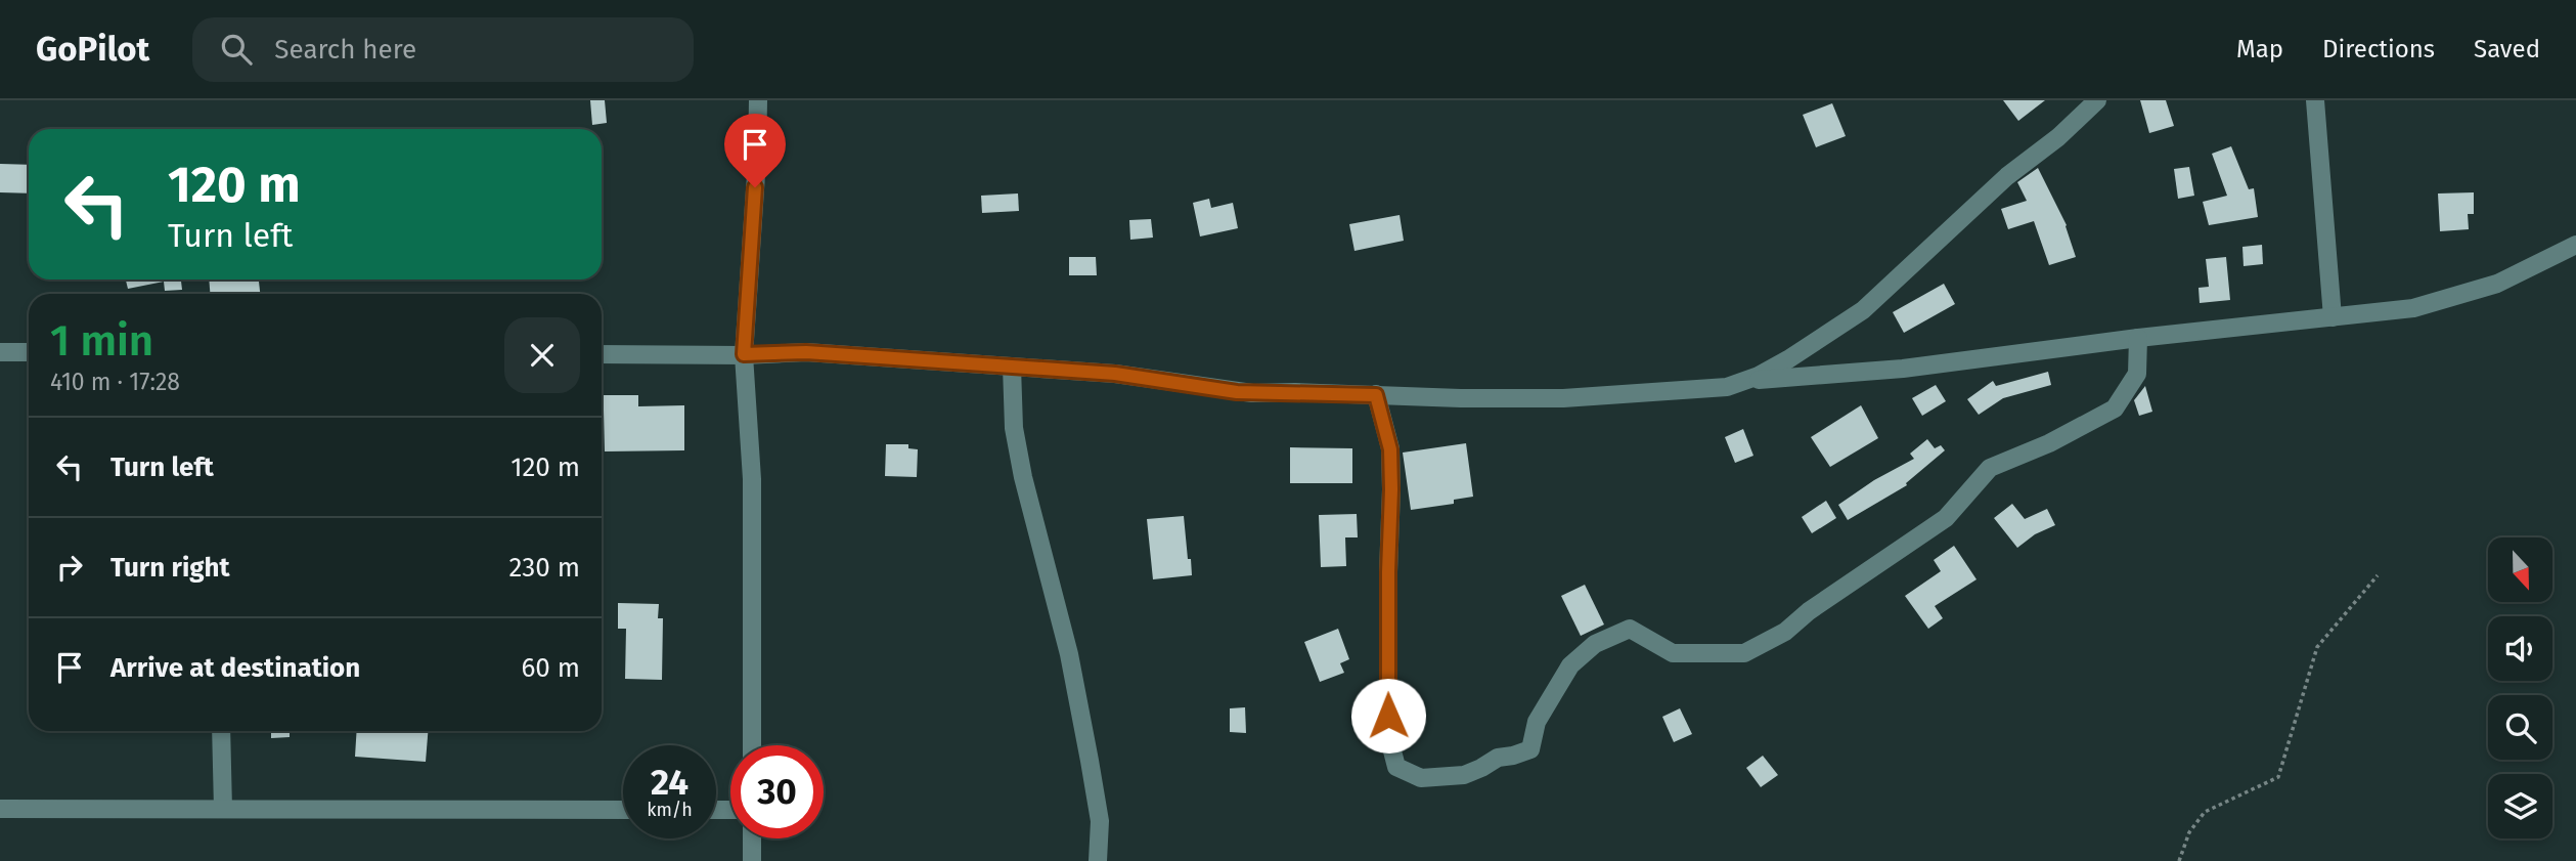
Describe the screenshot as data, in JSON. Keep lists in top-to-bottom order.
{
  "north": "bottom",
  "page": {
    "header": "GoPilot",
    "search": "Search here",
    "nav": ["Map", "Directions", "Saved"],
    "turn": ["120 m", "Turn left"],
    "heading": ["1 min", "410 m · 17:28"],
    "list": [
      {
        "name": "Turn left",
        "value": "120 m"
      },
      {
        "name": "Turn right",
        "value": "230 m"
      },
      {
        "name": "Arrive at destination",
        "value": "60 m"
      }
    ],
    "speed": "24 km/h",
    "limit": "30"
  }
}
